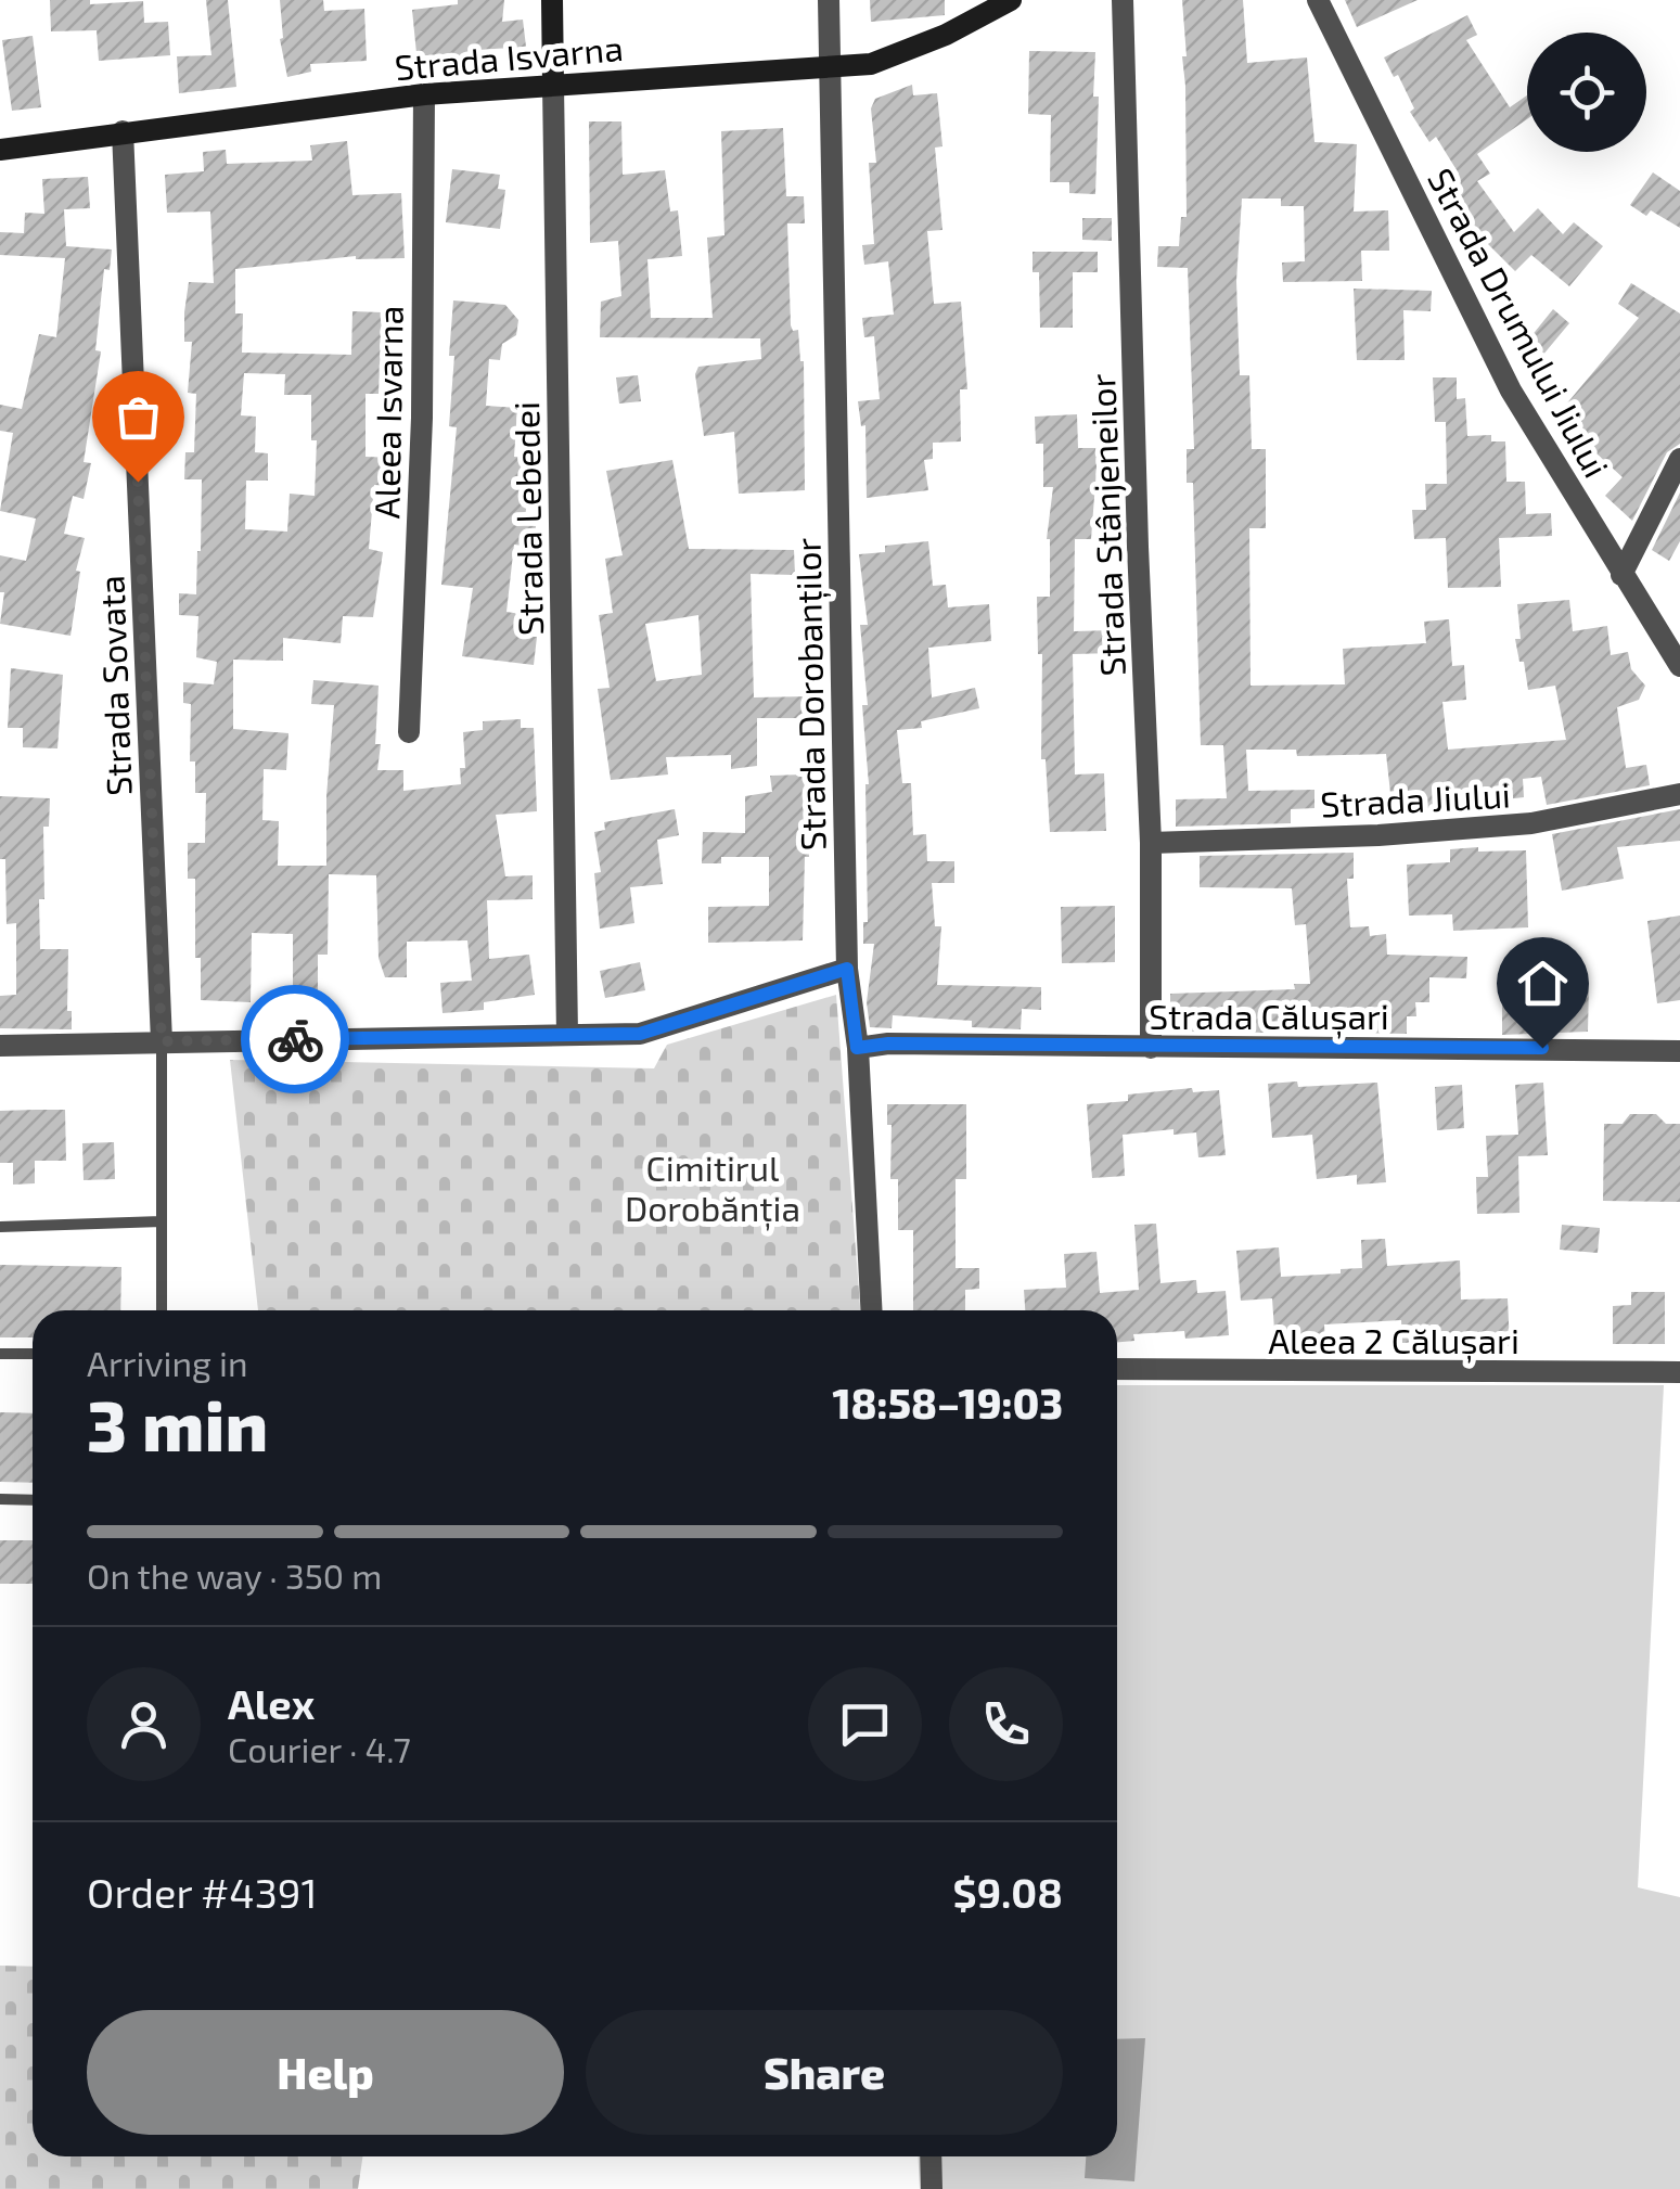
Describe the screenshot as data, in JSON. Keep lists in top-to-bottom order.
{
  "streets": {
    "street": [
      "Strada Isvarna",
      "Strada Drumului Jiului",
      "Aleea Isvarna",
      "Strada Lebedei",
      "Strada Stânjeneilor",
      "Strada Sovata",
      "Strada Dorobanților",
      "Strada Jiului",
      "Strada Călușari",
      "Aleea 2 Călușari"
    ]
  },
  "crossings": [
    ["Strada Isvarna", "Aleea Isvarna"],
    ["Strada Isvarna", "Strada Lebedei"],
    ["Strada Isvarna", "Strada Sovata"],
    ["Strada Isvarna", "Strada Dorobanților"],
    ["Strada Stânjeneilor", "Strada Jiului"],
    ["Strada Stânjeneilor", "Strada Călușari"],
    ["Strada Dorobanților", "Strada Călușari"]
  ],
  "parks": ["Cimitirul Dorobănția"],
  "page": {
    "heading": ["3 min", "Arriving in", "18:58–19:03"],
    "panel": [
      "Alex",
      "Courier · 4.7",
      "Order #4391",
      "$9.08"
    ],
    "bar": "On the way · 350 m",
    "buttons": ["Help", "Share"]
  }
}
